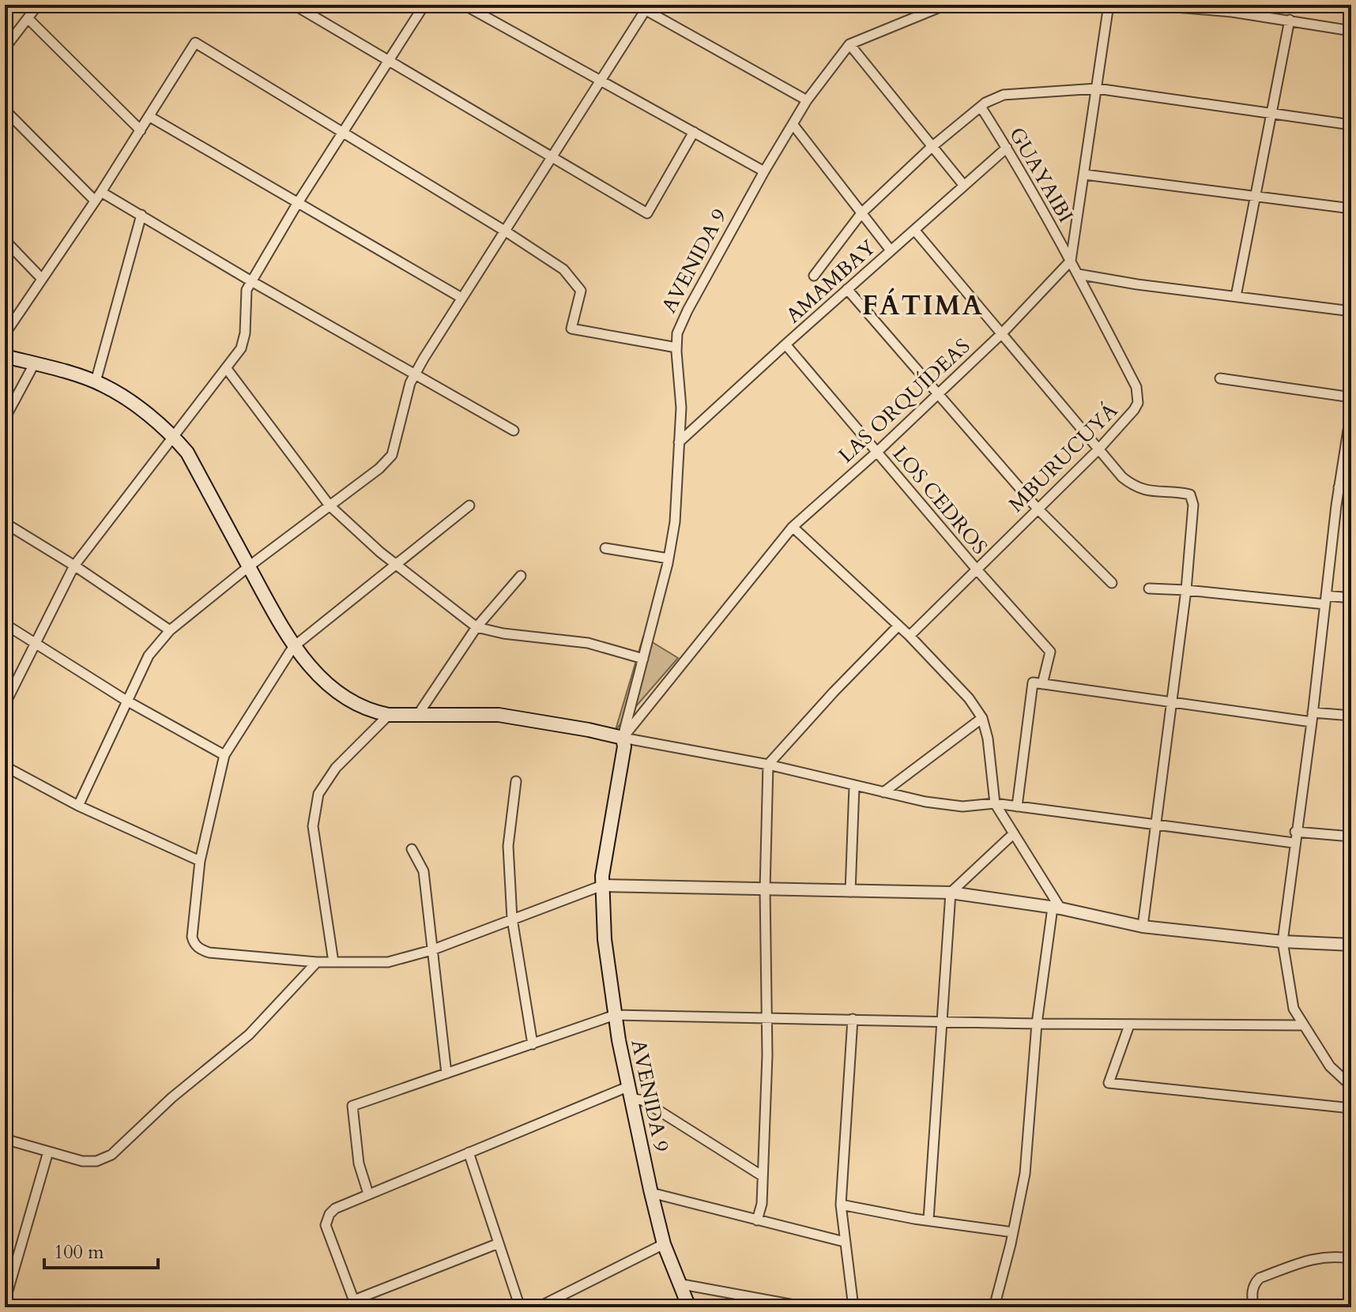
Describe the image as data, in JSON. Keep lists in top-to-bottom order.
{
  "streets": {
    "main road": ["AVENIDA 9"],
    "street": [
      "GUAYAIBI",
      "AMAMBAY",
      "LAS ORQUÍDEAS",
      "MBURUCUYÁ",
      "LOS CEDROS"
    ]
  },
  "crossings": [
    ["GUAYAIBI", "AMAMBAY"],
    ["GUAYAIBI", "LAS ORQUÍDEAS"],
    ["GUAYAIBI", "MBURUCUYÁ"],
    ["AVENIDA 9", "AMAMBAY"],
    ["AVENIDA 9", "LAS ORQUÍDEAS"],
    ["AMAMBAY", "LOS CEDROS"],
    ["LAS ORQUÍDEAS", "LOS CEDROS"],
    ["MBURUCUYÁ", "LOS CEDROS"]
  ],
  "districts": ["FÁTIMA"],
  "scale_bar": "100 m"
}
